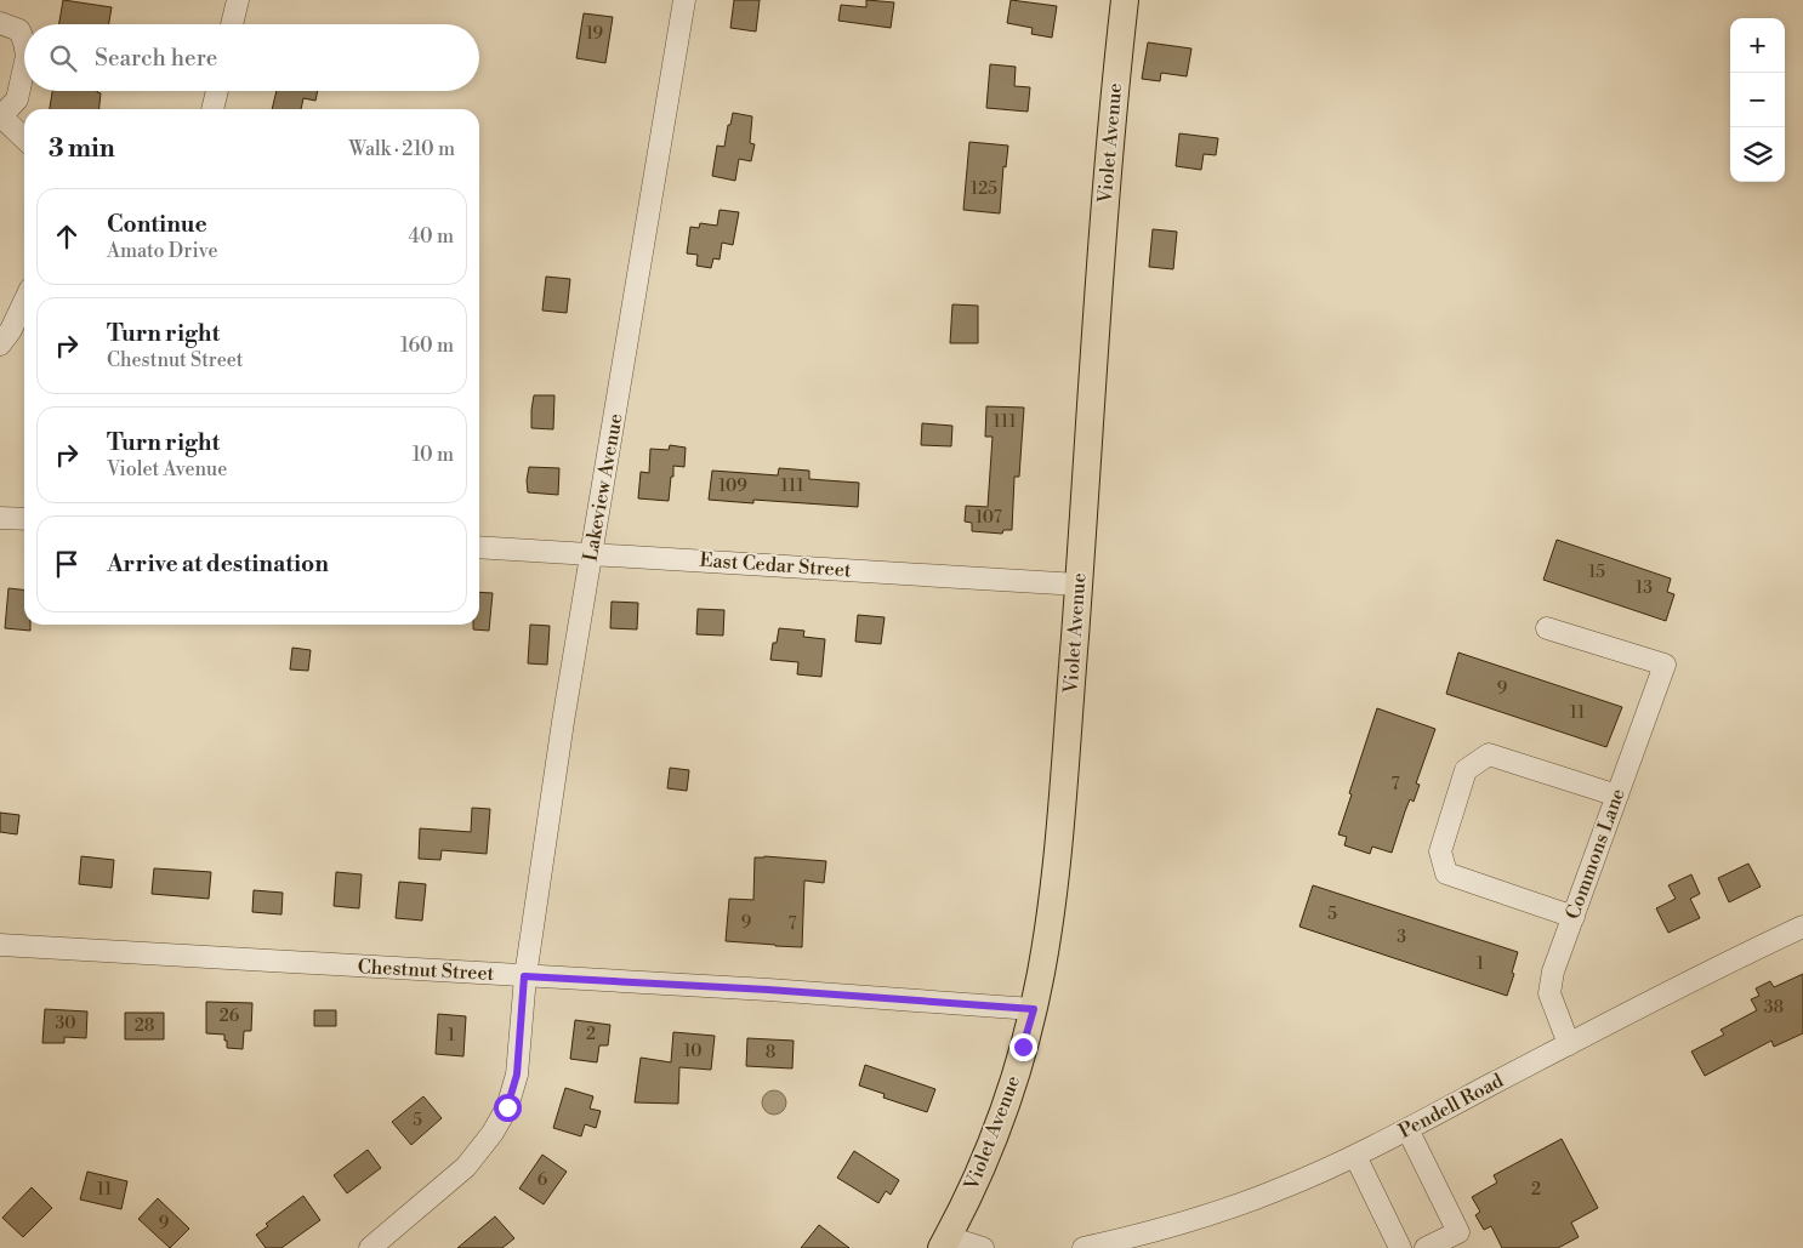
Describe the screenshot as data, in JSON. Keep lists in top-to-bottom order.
{
  "streets": {
    "main road": ["Violet Avenue"],
    "street": [
      "Lakeview Avenue",
      "East Cedar Street",
      "Commons Lane",
      "Chestnut Street",
      "Pendell Road"
    ]
  },
  "crossings": [
    ["Violet Avenue", "East Cedar Street"],
    ["Violet Avenue", "Chestnut Street"],
    ["Lakeview Avenue", "East Cedar Street"],
    ["Lakeview Avenue", "Chestnut Street"],
    ["Commons Lane", "Pendell Road"]
  ],
  "house_numbers": [
    "19",
    "125",
    "111",
    "109",
    "111",
    "107",
    "15",
    "13",
    "9",
    "11",
    "7",
    "5",
    "9",
    "7",
    "3",
    "1",
    "38",
    "26",
    "30",
    "28",
    "2",
    "1",
    "10",
    "8",
    "5",
    "6",
    "11",
    "2",
    "9"
  ],
  "page": {
    "map_buttons": ["+", "−"],
    "search": "Search here",
    "heading": ["3 min", "Walk · 210 m"],
    "list": [
      ["Continue", "Amato Drive", "40 m"],
      ["Turn right", "Chestnut Street", "160 m"],
      ["Turn right", "Violet Avenue", "10 m"],
      "Arrive at destination"
    ]
  }
}
